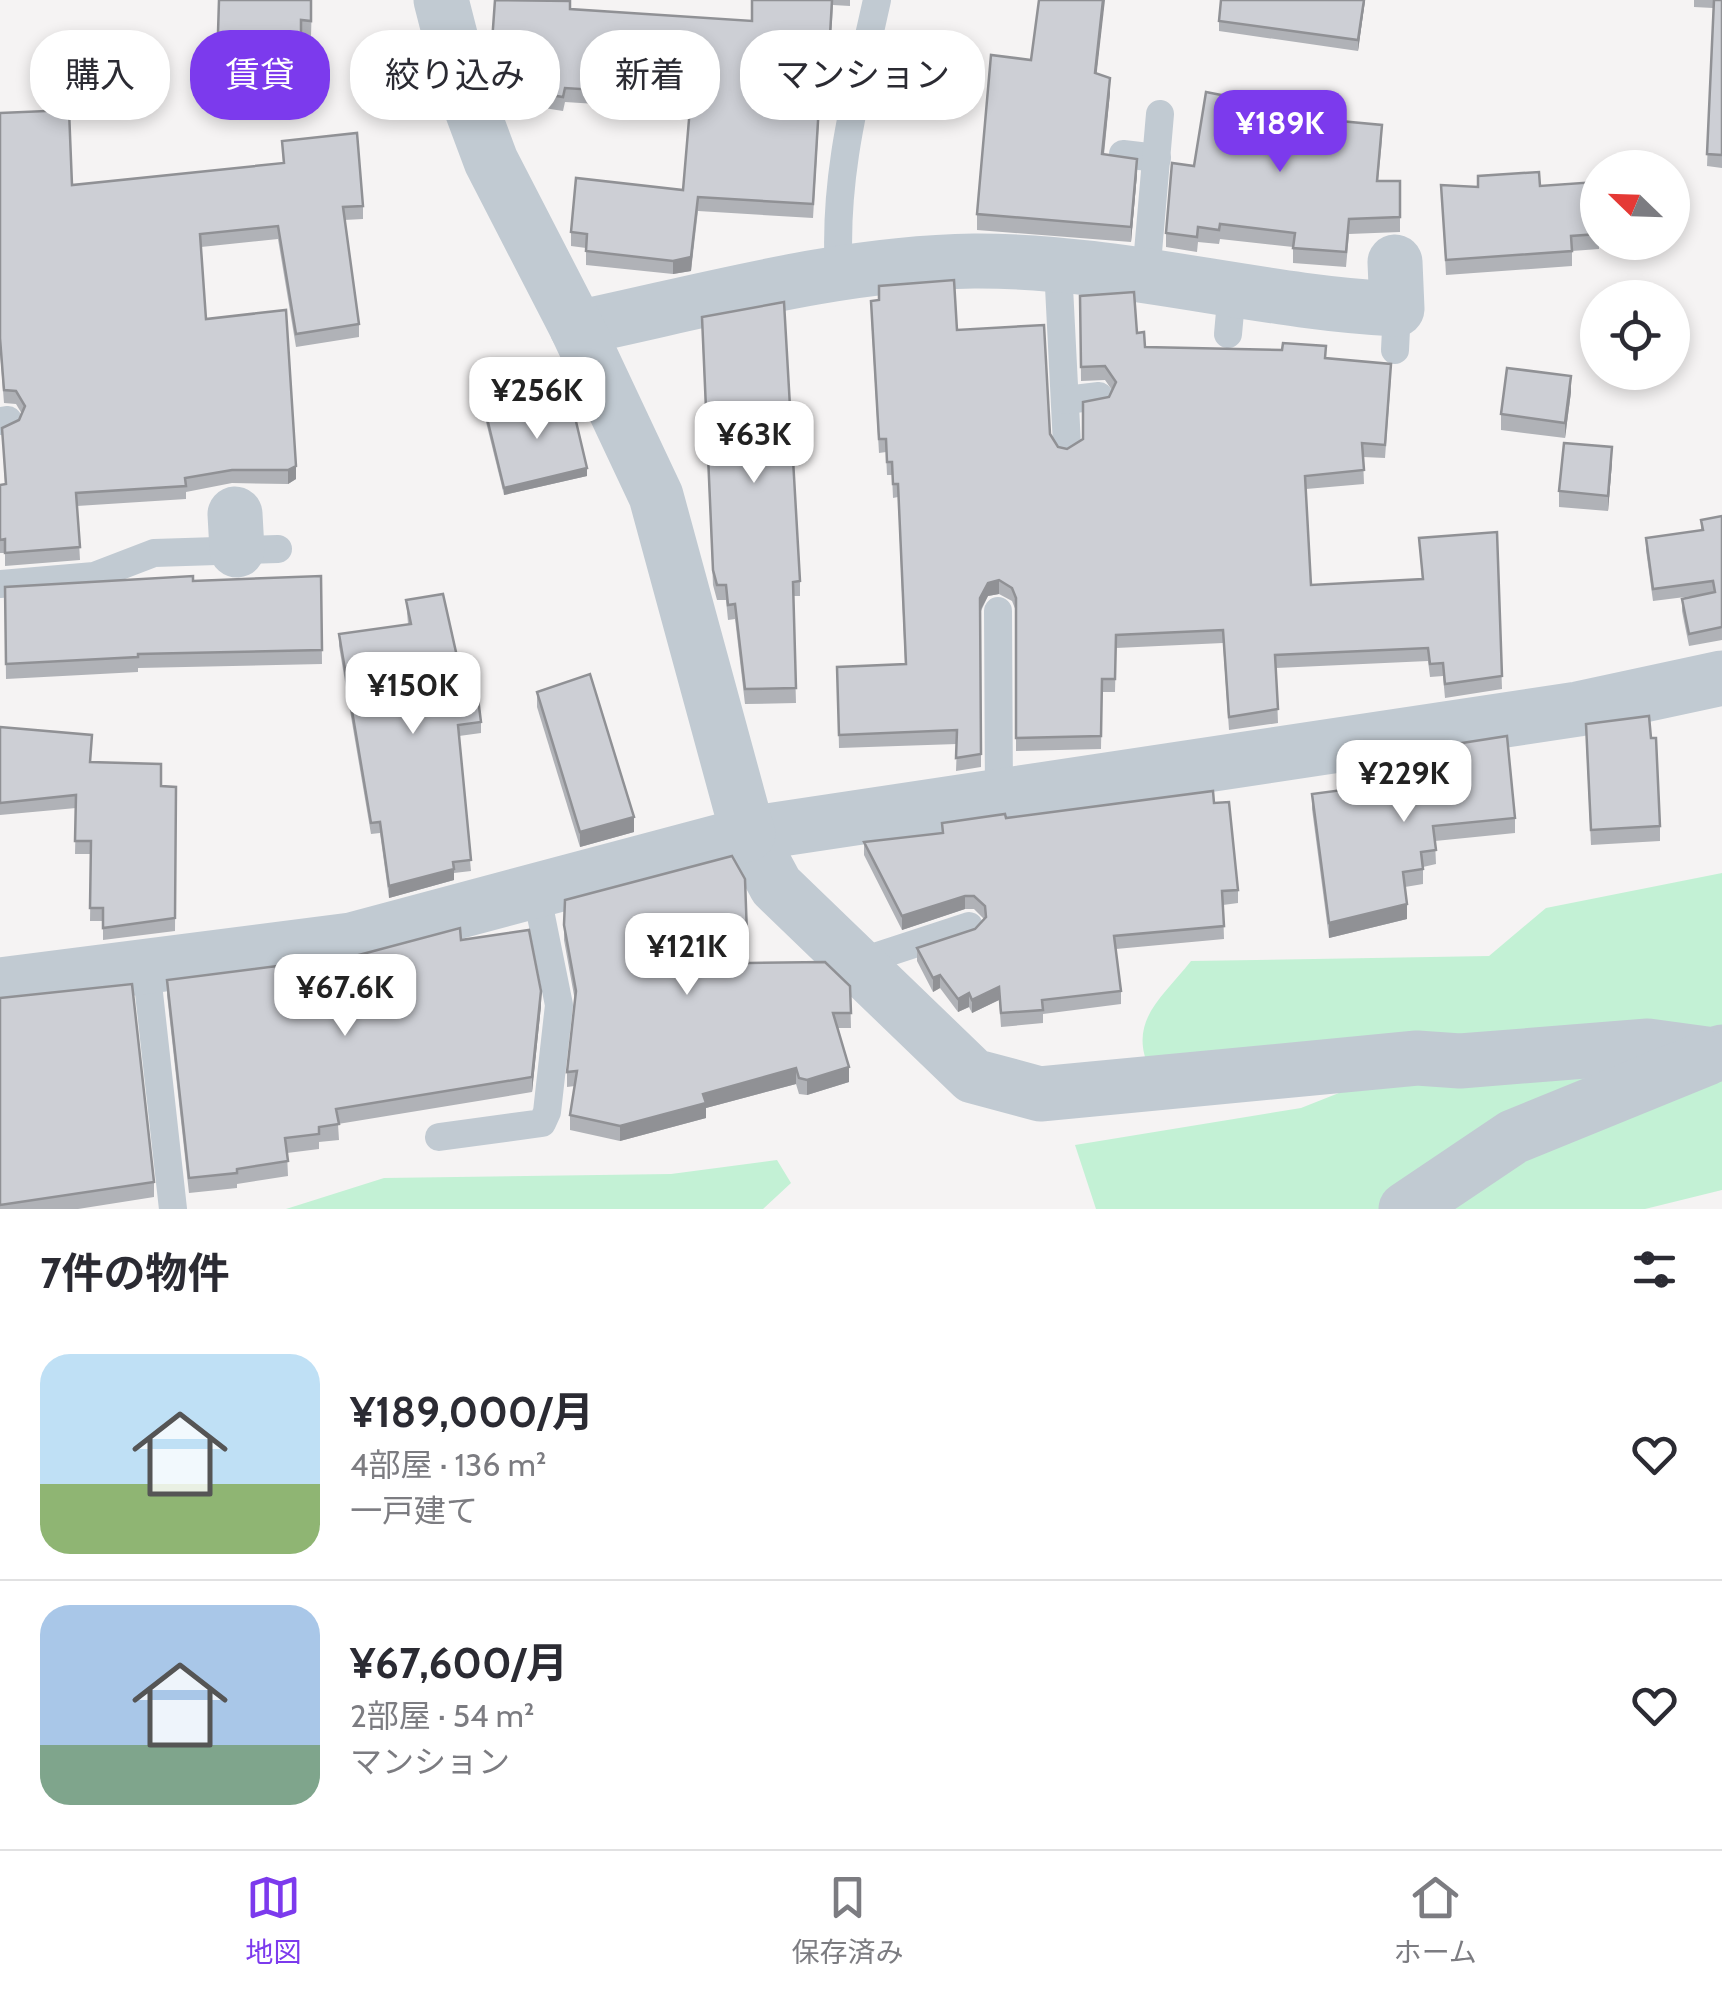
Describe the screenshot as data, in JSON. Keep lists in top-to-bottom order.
{
  "north": "top left",
  "page": {
    "chip": [
      "購入",
      "賃貸",
      "絞り込み",
      "新着",
      "マンション"
    ],
    "price": [
      "¥189K",
      "¥256K",
      "¥63K",
      "¥150K",
      "¥229K",
      "¥121K",
      "¥67.6K"
    ],
    "heading": "7件の物件",
    "list": [
      {
        "name": "¥189,000/月",
        "note": "4部屋 · 136 m² · 一戸建て"
      },
      {
        "name": "¥67,600/月",
        "note": "2部屋 · 54 m² · マンション"
      }
    ],
    "tabs": ["地図", "保存済み", "ホーム"]
  }
}
